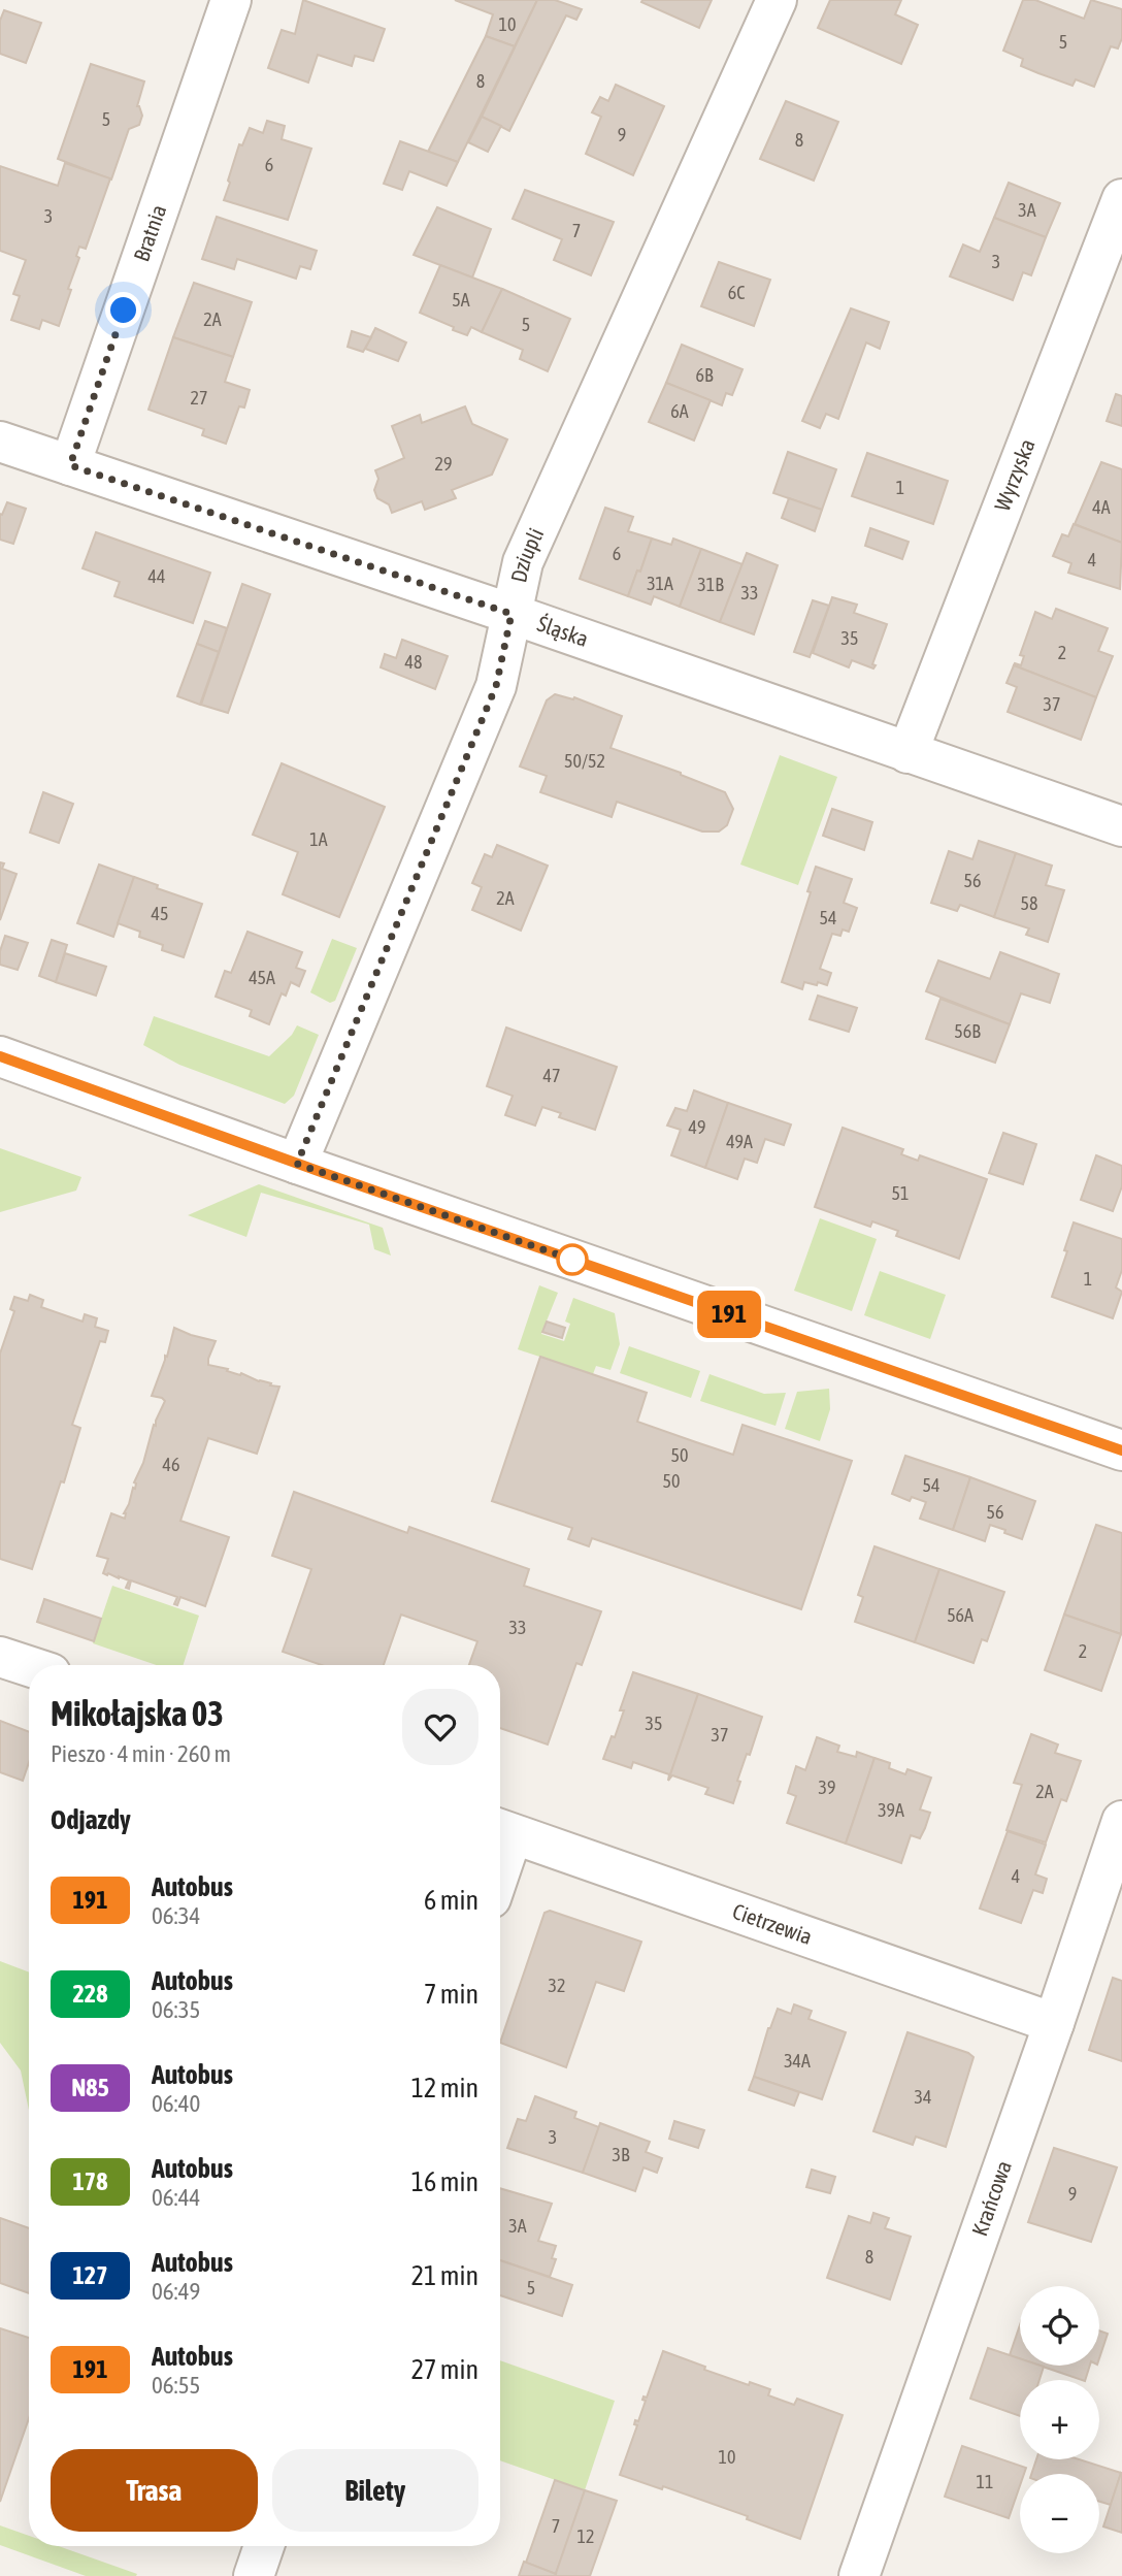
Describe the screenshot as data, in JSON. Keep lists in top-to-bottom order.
{
  "streets": {
    "street": [
      "Bratnia",
      "Wyrzyska",
      "Dziupli",
      "Śląska",
      "Cietrzewia",
      "Krańcowa"
    ]
  },
  "crossings": [
    ["Bratnia", "Śląska"],
    ["Wyrzyska", "Śląska"],
    ["Dziupli", "Śląska"],
    ["Cietrzewia", "Krańcowa"]
  ],
  "lines": ["bus line 191"],
  "house_numbers": [
    "10",
    "5",
    "8",
    "5",
    "9",
    "8",
    "6",
    "3A",
    "3",
    "7",
    "3",
    "6C",
    "5A",
    "2A",
    "5",
    "6B",
    "27",
    "6A",
    "29",
    "1",
    "4A",
    "6",
    "4",
    "44",
    "31A",
    "31B",
    "33",
    "35",
    "2",
    "48",
    "37",
    "50/52",
    "1A",
    "56",
    "2A",
    "58",
    "45",
    "54",
    "45A",
    "56B",
    "47",
    "49",
    "49A",
    "51",
    "1",
    "50",
    "46",
    "50",
    "54",
    "56",
    "56A",
    "33",
    "2",
    "35",
    "37",
    "39",
    "2A",
    "39A",
    "4",
    "32",
    "34A",
    "34",
    "3",
    "3B",
    "9",
    "3A",
    "8",
    "5",
    "10",
    "11",
    "7",
    "12"
  ],
  "page": {
    "on_map": "191",
    "heading": [
      ["Mikołajska 03", "Pieszo · 4 min · 260 m"],
      "Odjazdy"
    ],
    "list": [
      {
        "mark": "191",
        "name": "Autobus",
        "note": "06:34",
        "value": "6 min"
      },
      {
        "mark": "228",
        "name": "Autobus",
        "note": "06:35",
        "value": "7 min"
      },
      {
        "mark": "N85",
        "name": "Autobus",
        "note": "06:40",
        "value": "12 min"
      },
      {
        "mark": "178",
        "name": "Autobus",
        "note": "06:44",
        "value": "16 min"
      },
      {
        "mark": "127",
        "name": "Autobus",
        "note": "06:49",
        "value": "21 min"
      },
      {
        "mark": "191",
        "name": "Autobus",
        "note": "06:55",
        "value": "27 min"
      }
    ],
    "map_buttons": ["+", "−"],
    "buttons": ["Trasa", "Bilety"]
  }
}
